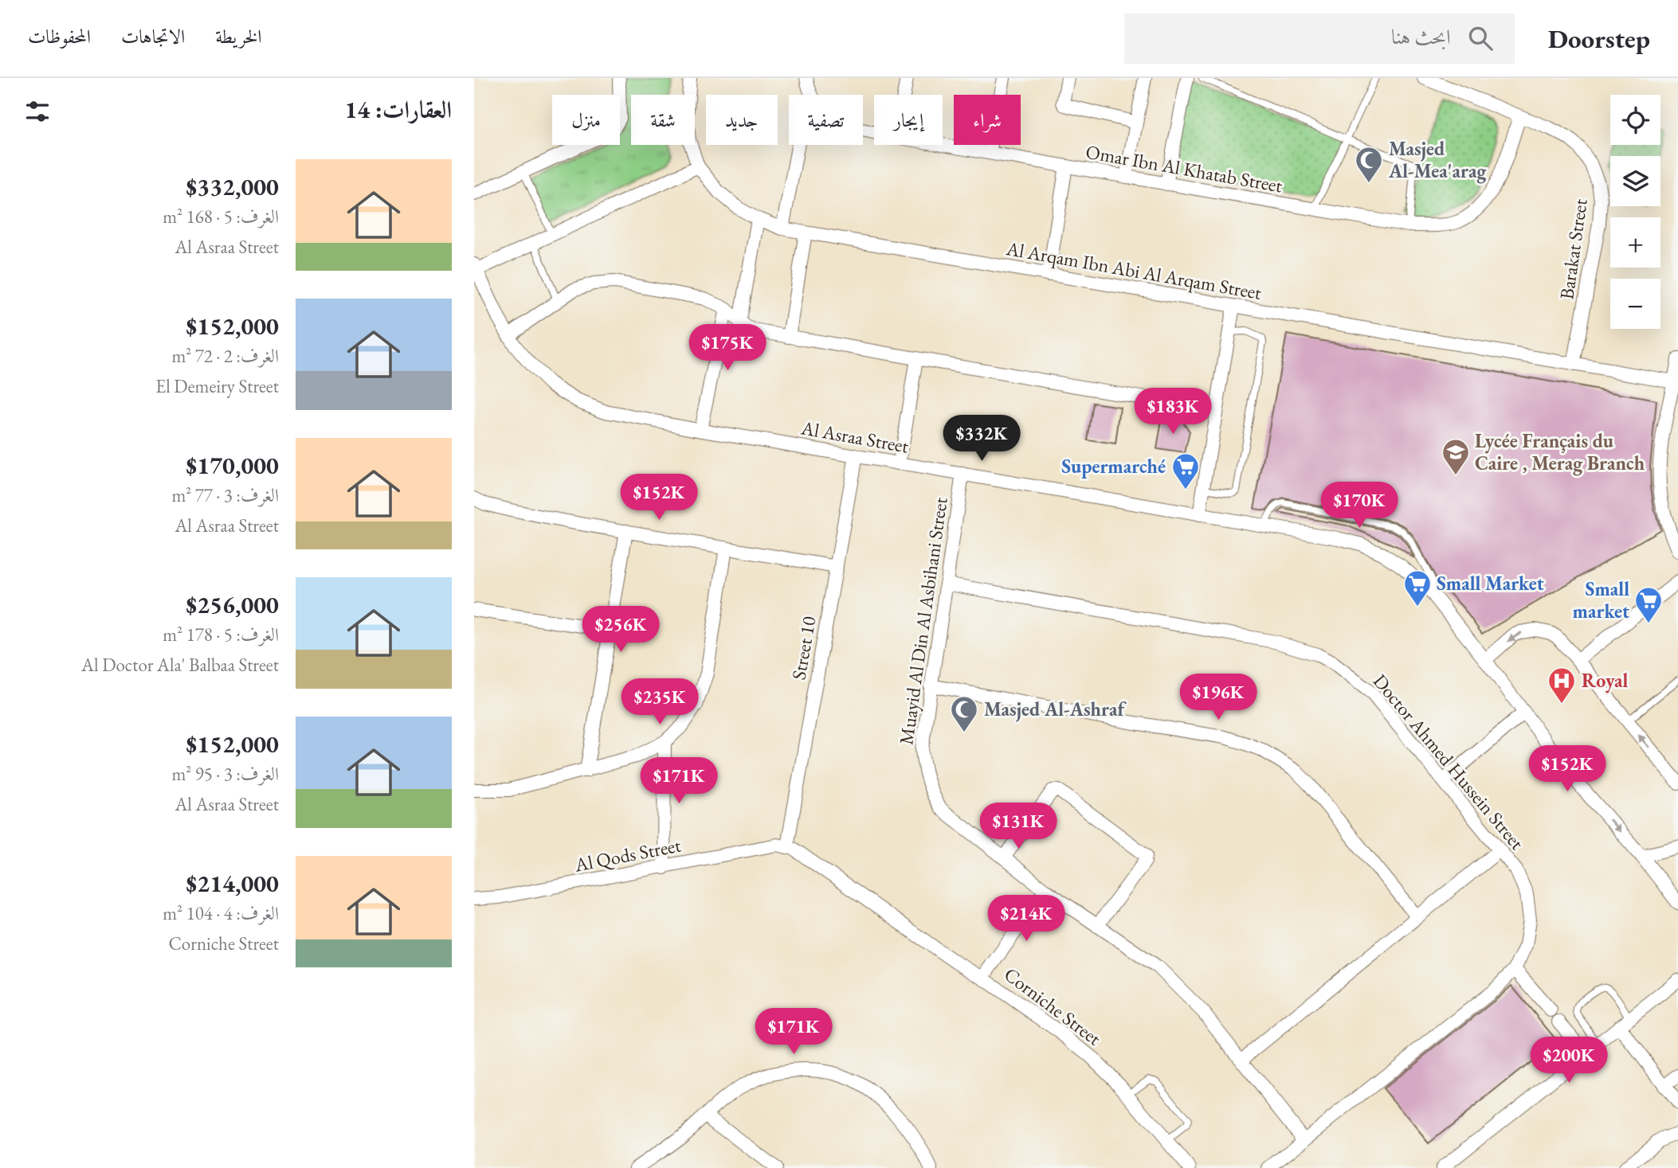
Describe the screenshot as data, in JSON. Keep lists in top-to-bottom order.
{
  "streets": {
    "street": [
      "Omar Ibn Al Khatab Street",
      "Barakat Street",
      "Al Arqam Ibn Abi Al Arqam Street",
      "Al Asraa Street",
      "Muayid Al Din Al Asbihani Street",
      "Street 10",
      "Doctor Ahmed Hussein Street",
      "Al Qods Street",
      "Corniche Street"
    ]
  },
  "crossings": [
    ["Omar Ibn Al Khatab Street", "Barakat Street"],
    ["Barakat Street", "Al Arqam Ibn Abi Al Arqam Street"],
    ["Al Asraa Street", "Muayid Al Din Al Asbihani Street"],
    ["Al Asraa Street", "Street 10"],
    ["Muayid Al Din Al Asbihani Street", "Doctor Ahmed Hussein Street"],
    ["Street 10", "Al Qods Street"],
    ["Street 10", "Corniche Street"],
    ["Al Qods Street", "Corniche Street"]
  ],
  "places": {
    "mosque": ["Masjed Al-Mea'arag", "Masjed Al-Ashraf"],
    "school or university": ["Lycée Français du Caire , Merag Branch"],
    "supermarket": ["Supermarché", "Small Market", "Small market"],
    "hospital": ["Royal"]
  },
  "page": {
    "header": "Doorstep",
    "search": "ابحث هنا",
    "nav": ["الخريطة", "الاتجاهات", "المحفوظات"],
    "heading": "العقارات: 14",
    "map_buttons": ["+", "−"],
    "chip": [
      "شراء",
      "إيجار",
      "تصفية",
      "جديد",
      "شقة",
      "منزل"
    ],
    "list": [
      {
        "name": "$332,000",
        "note": "الغرف: 5 · 168 m² · Al Asraa Street"
      },
      {
        "name": "$152,000",
        "note": "الغرف: 2 · 72 m² · El Demeiry Street"
      },
      {
        "name": "$170,000",
        "note": "الغرف: 3 · 77 m² · Al Asraa Street"
      },
      {
        "name": "$256,000",
        "note": "الغرف: 5 · 178 m² · Al Doctor Ala' Balbaa Street"
      },
      {
        "name": "$152,000",
        "note": "الغرف: 3 · 95 m² · Al Asraa Street"
      },
      {
        "name": "$214,000",
        "note": "الغرف: 4 · 104 m² · Corniche Street"
      }
    ],
    "price": [
      "$175K",
      "$183K",
      "$332K",
      "$152K",
      "$170K",
      "$256K",
      "$196K",
      "$235K",
      "$152K",
      "$171K",
      "$131K",
      "$214K",
      "$171K",
      "$200K"
    ]
  }
}
